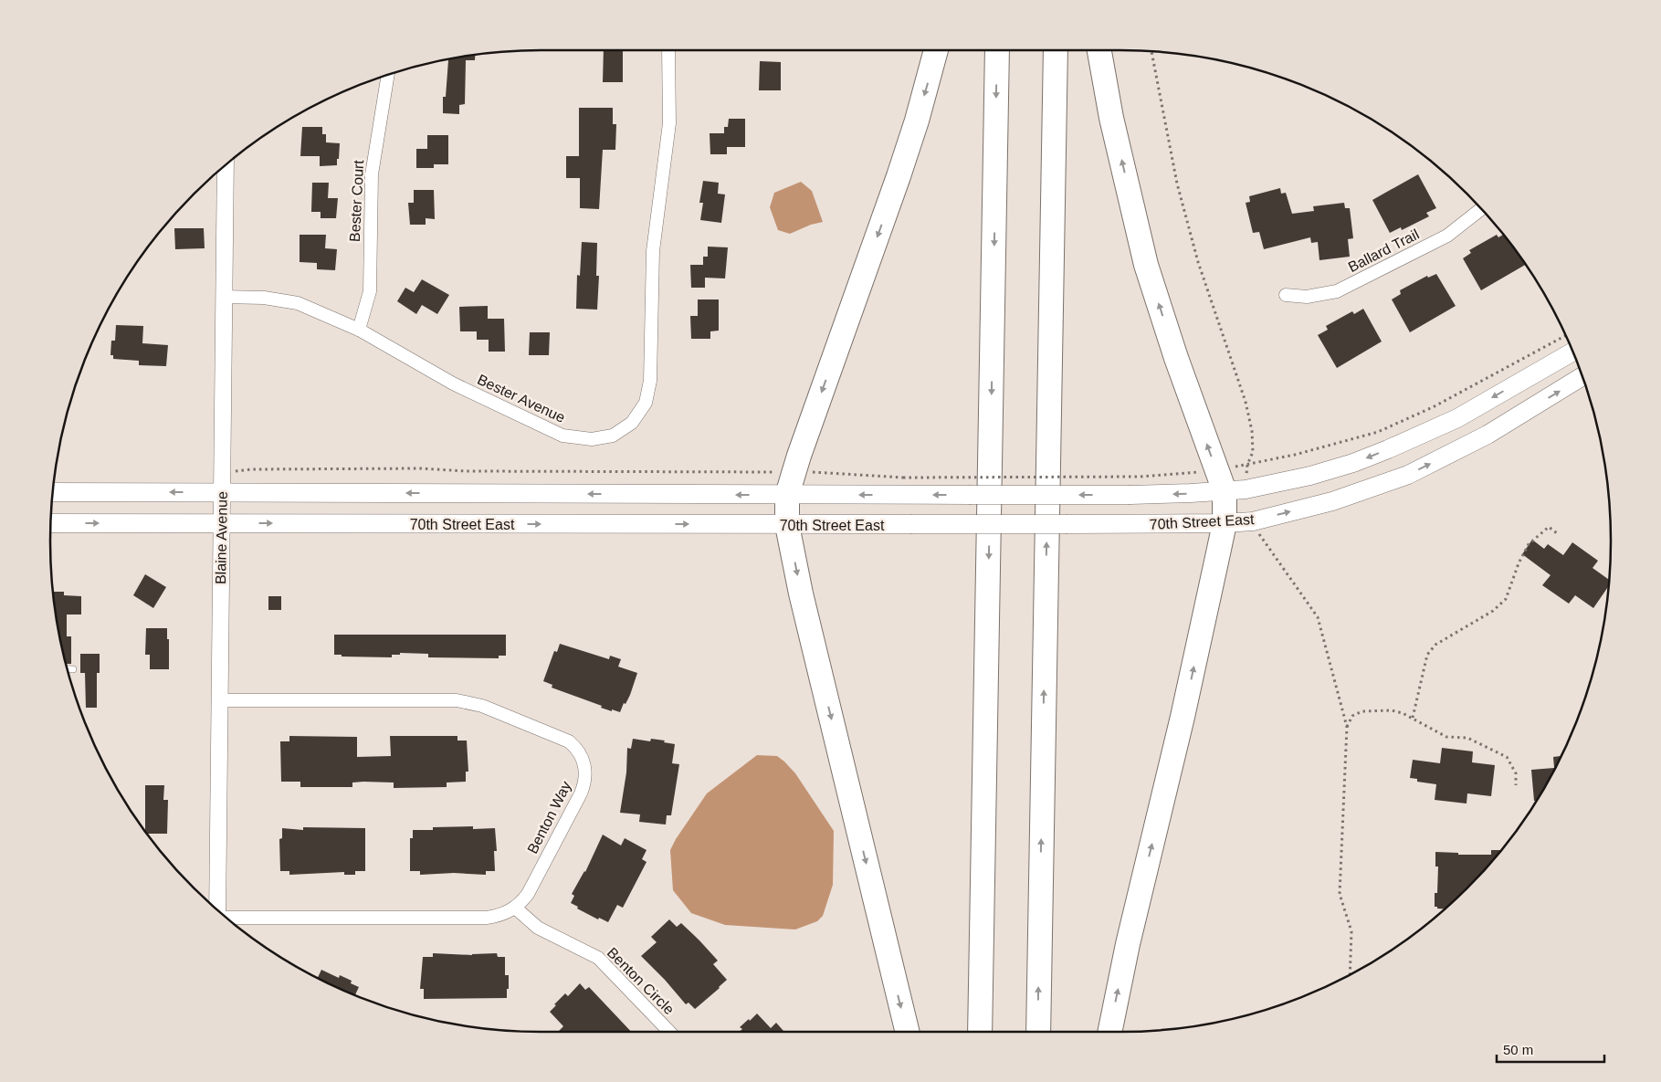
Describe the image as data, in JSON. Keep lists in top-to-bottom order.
{
  "streets": {
    "main road": ["70th Street East"],
    "street": [
      "Bester Court",
      "Ballard Trail",
      "Bester Avenue",
      "Blaine Avenue",
      "Benton Way",
      "Benton Circle"
    ]
  },
  "crossings": [
    ["Bester Court", "Bester Avenue"],
    ["Bester Avenue", "Blaine Avenue"],
    ["70th Street East", "Blaine Avenue"],
    ["Blaine Avenue", "Benton Way"],
    ["Benton Way", "Benton Circle"]
  ],
  "scale_bar": "50 m"
}
